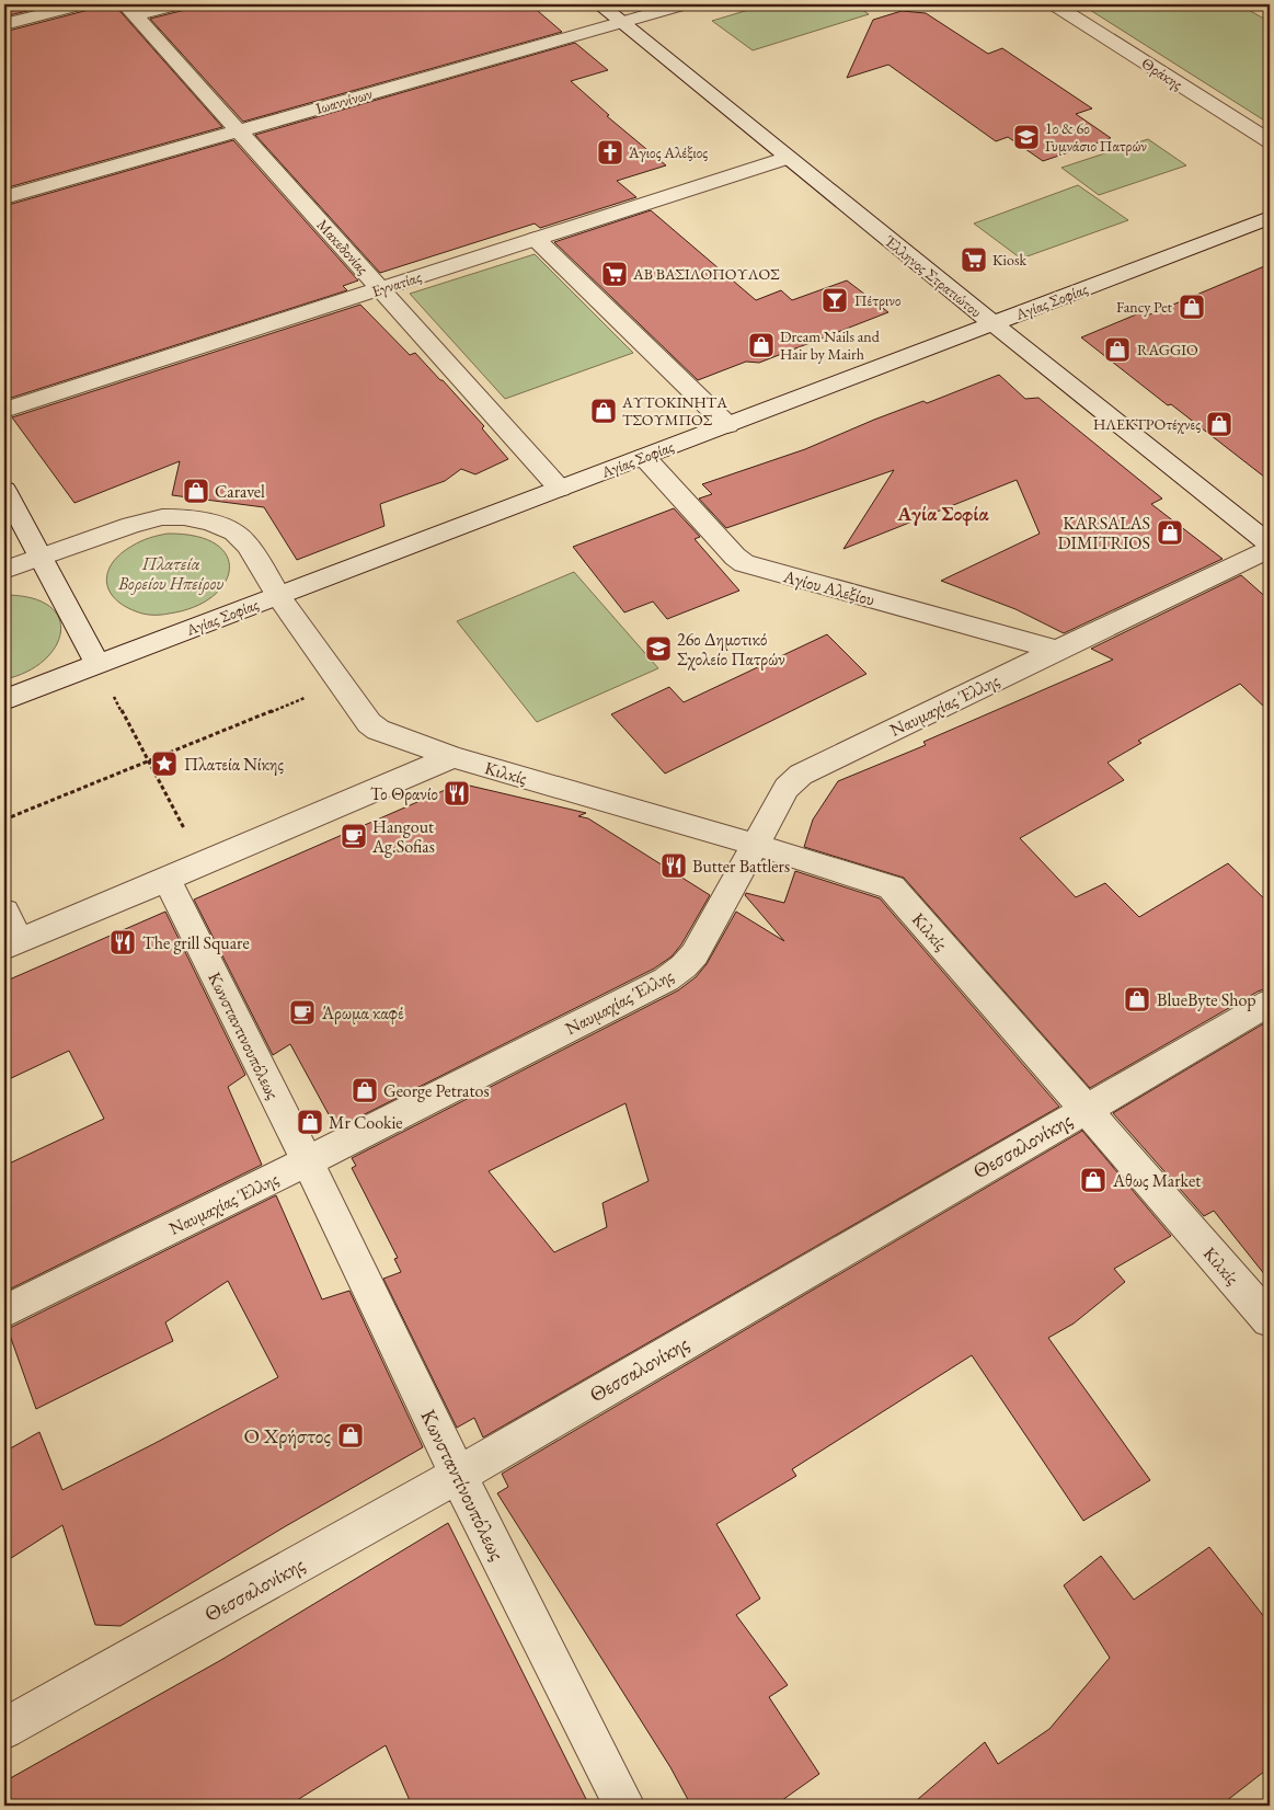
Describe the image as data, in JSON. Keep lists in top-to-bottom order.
{
  "streets": {
    "street": [
      "Θράκης",
      "Ιωαννίνων",
      "Μακεδονίας",
      "Έλληνος Στρατιώτου",
      "Εγνατίας",
      "Αγίας Σοφίας",
      "Αγίου Αλεξίου",
      "Ναυμαχίας Έλλης",
      "Κιλκίς",
      "Κωνσταντινουπόλεως",
      "Θεσσαλονίκης",
      "Κωνσταντίνουπόλεως"
    ]
  },
  "crossings": [
    ["Ιωαννίνων", "Μακεδονίας"],
    ["Ιωαννίνων", "Έλληνος Στρατιώτου"],
    ["Μακεδονίας", "Εγνατίας"],
    ["Μακεδονίας", "Αγίας Σοφίας"],
    ["Έλληνος Στρατιώτου", "Εγνατίας"],
    ["Έλληνος Στρατιώτου", "Αγίας Σοφίας"],
    ["Αγίας Σοφίας", "Αγίου Αλεξίου"],
    ["Αγίας Σοφίας", "Κιλκίς"],
    ["Αγίου Αλεξίου", "Ναυμαχίας Έλλης"],
    ["Ναυμαχίας Έλλης", "Κιλκίς"],
    ["Ναυμαχίας Έλλης", "Κωνσταντινουπόλεως"],
    ["Ναυμαχίας Έλλης", "Κωνσταντίνουπόλεως"],
    ["Κιλκίς", "Θεσσαλονίκης"],
    ["Κωνσταντινουπόλεως", "Κωνσταντίνουπόλεως"],
    ["Θεσσαλονίκης", "Κωνσταντίνουπόλεως"]
  ],
  "districts": ["Αγία Σοφία"],
  "parks": ["Πλατεία Βορείου Ηπείρου"],
  "places": {
    "school or university": ["1ο & 6ο Γυμνάσιο Πατρών", "26ο Δημοτικό Σχολείο Πατρών"],
    "church": ["Άγιος Αλέξιος"],
    "supermarket": ["Kiosk", "ΑΒ ΒΑΣΙΛΟΠΟΥΛΟΣ"],
    "bar": ["Πέτρινο"],
    "shop": [
      "Fancy Pet",
      "Dream Nails and Hair by Mairh",
      "RAGGIO",
      "ΑΥΤΟΚΙΝΗΤΑ ΤΣΟΥΜΠΟΣ",
      "ΗΛΕΚΤΡΟτέχνες",
      "Caravel",
      "KARSALAS DIMITRIOS",
      "BlueByte Shop",
      "George Petratos",
      "Mr Cookie",
      "Αθως Market",
      "Ο Χρήστος"
    ],
    "place": ["Πλατεία Νίκης"],
    "restaurant": ["Το Θρανίο", "Butter Battlers", "The grill Square"],
    "cafe": ["Hangout Ag.Sofias", "Άρωμα καφέ"]
  }
}
